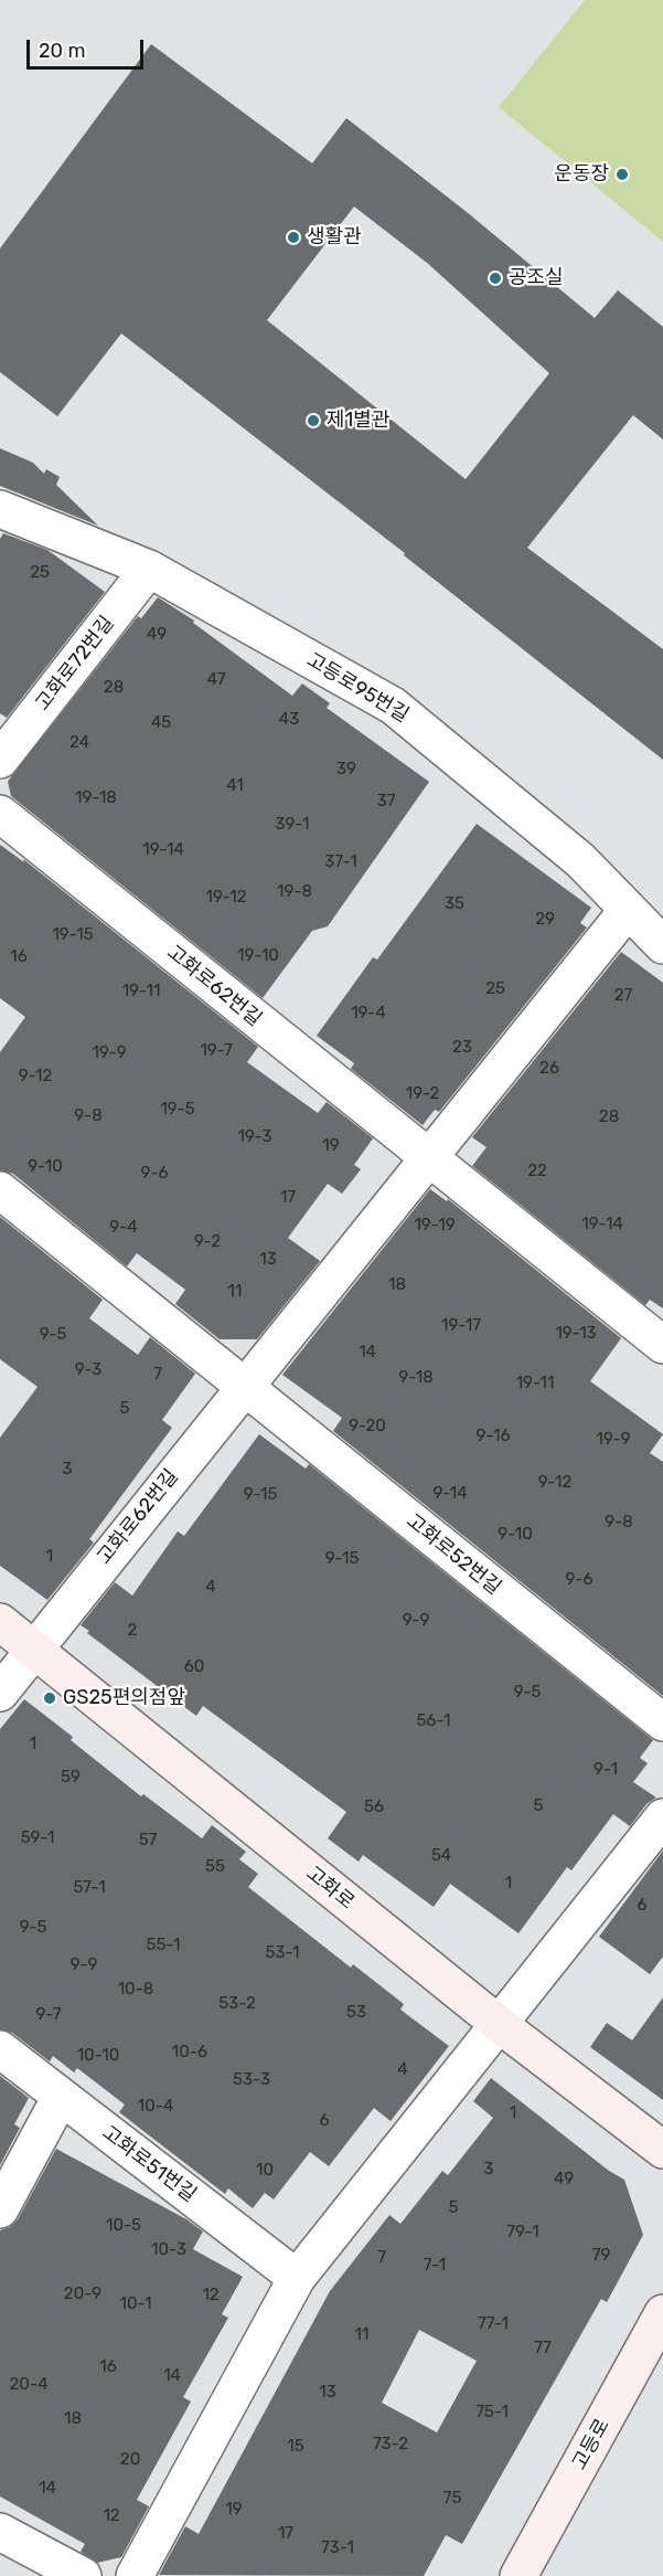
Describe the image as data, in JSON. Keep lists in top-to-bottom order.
{
  "streets": {
    "street": [
      "고화로72번길",
      "고등로95번길",
      "고화로62번길",
      "고화로52번길",
      "고화로",
      "고화로51번길",
      "고등로"
    ]
  },
  "crossings": [
    ["고화로72번길", "고등로95번길"],
    ["고등로95번길", "고화로62번길"],
    ["고화로62번길", "고화로52번길"],
    ["고화로62번길", "고화로"]
  ],
  "places": [
    "운동장",
    "생활관",
    "공조실",
    "제1별관",
    "GS25편의점앞"
  ],
  "house_numbers": [
    "25",
    "49",
    "47",
    "28",
    "43",
    "45",
    "24",
    "39",
    "41",
    "19-18",
    "37",
    "39-1",
    "19-14",
    "37-1",
    "19-8",
    "19-12",
    "35",
    "29",
    "19-15",
    "19-10",
    "16",
    "25",
    "19-11",
    "27",
    "19-4",
    "23",
    "19-7",
    "19-9",
    "26",
    "9-12",
    "19-2",
    "19-5",
    "9-8",
    "28",
    "19-3",
    "19",
    "9-10",
    "22",
    "9-6",
    "17",
    "19-14",
    "19-19",
    "9-4",
    "9-2",
    "13",
    "18",
    "11",
    "19-17",
    "19-13",
    "9-5",
    "14",
    "9-3",
    "7",
    "9-18",
    "19-11",
    "5",
    "9-20",
    "9-16",
    "19-9",
    "3",
    "9-12",
    "9-14",
    "9-15",
    "9-8",
    "9-10",
    "1",
    "9-15",
    "9-6",
    "4",
    "9-9",
    "2",
    "60",
    "9-5",
    "56-1",
    "1",
    "9-1",
    "59",
    "5",
    "56",
    "59-1",
    "57",
    "54",
    "55",
    "1",
    "57-1",
    "6",
    "9-5",
    "55-1",
    "53-1",
    "9-9",
    "10-8",
    "53-2",
    "53",
    "9-7",
    "10-6",
    "10-10",
    "4",
    "53-3",
    "10-4",
    "1",
    "6",
    "3",
    "10",
    "49",
    "5",
    "10-5",
    "79-1",
    "10-3",
    "79",
    "7",
    "7-1",
    "20-9",
    "12",
    "10-1",
    "77-1",
    "11",
    "77",
    "16",
    "14",
    "20-4",
    "13",
    "75-1",
    "18",
    "73-2",
    "15",
    "20",
    "14",
    "75",
    "19",
    "12",
    "17",
    "73-1"
  ],
  "scale_bar": "20 m"
}
